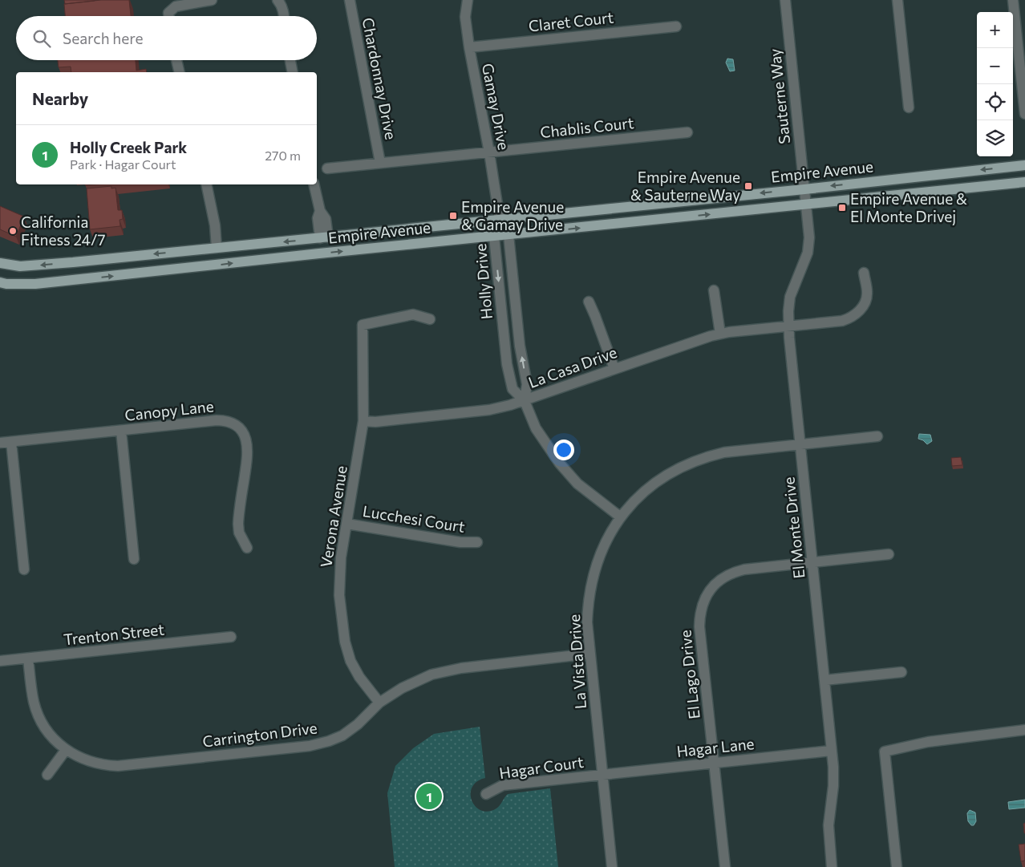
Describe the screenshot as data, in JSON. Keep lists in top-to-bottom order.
{
  "streets": {
    "main road": ["Empire Avenue"],
    "street": [
      "Claret Court",
      "Chardonnay Drive",
      "Sauterne Way",
      "Gamay Drive",
      "Chablis Court",
      "Holly Drive",
      "La Casa Drive",
      "Canopy Lane",
      "Verona Avenue",
      "Lucchesi Court",
      "El Monte Drive",
      "Trenton Street",
      "La Vista Drive",
      "El Lago Drive",
      "Carrington Drive",
      "Hagar Lane",
      "Hagar Court"
    ]
  },
  "crossings": [
    ["Claret Court", "Gamay Drive"],
    ["Chardonnay Drive", "Chablis Court"],
    ["Sauterne Way", "Empire Avenue"],
    ["Sauterne Way", "El Monte Drive"],
    ["Gamay Drive", "Chablis Court"],
    ["Gamay Drive", "Empire Avenue"],
    ["Gamay Drive", "Holly Drive"],
    ["Empire Avenue", "Holly Drive"],
    ["Empire Avenue", "El Monte Drive"],
    ["Holly Drive", "La Casa Drive"],
    ["Holly Drive", "La Vista Drive"],
    ["La Casa Drive", "Verona Avenue"],
    ["La Casa Drive", "El Monte Drive"],
    ["Verona Avenue", "Lucchesi Court"],
    ["Verona Avenue", "Carrington Drive"],
    ["El Monte Drive", "La Vista Drive"],
    ["El Monte Drive", "El Lago Drive"],
    ["El Monte Drive", "Hagar Lane"],
    ["Trenton Street", "Carrington Drive"],
    ["La Vista Drive", "Carrington Drive"],
    ["La Vista Drive", "Hagar Lane"],
    ["La Vista Drive", "Hagar Court"],
    ["El Lago Drive", "Hagar Lane"],
    ["Hagar Lane", "Hagar Court"]
  ],
  "places": {
    "transit": ["Empire Avenue & Sauterne Way", "Empire Avenue & El Monte Drivej", "Empire Avenue & Gamay Drive"],
    "other": ["California Fitness 24/7"]
  },
  "page": {
    "map_buttons": ["+", "−"],
    "search": "Search here",
    "heading": "Nearby",
    "list": [
      {
        "mark": "1",
        "name": "Holly Creek Park",
        "note": "Park · Hagar Court",
        "value": "270 m"
      }
    ],
    "pins": "1"
  }
}
